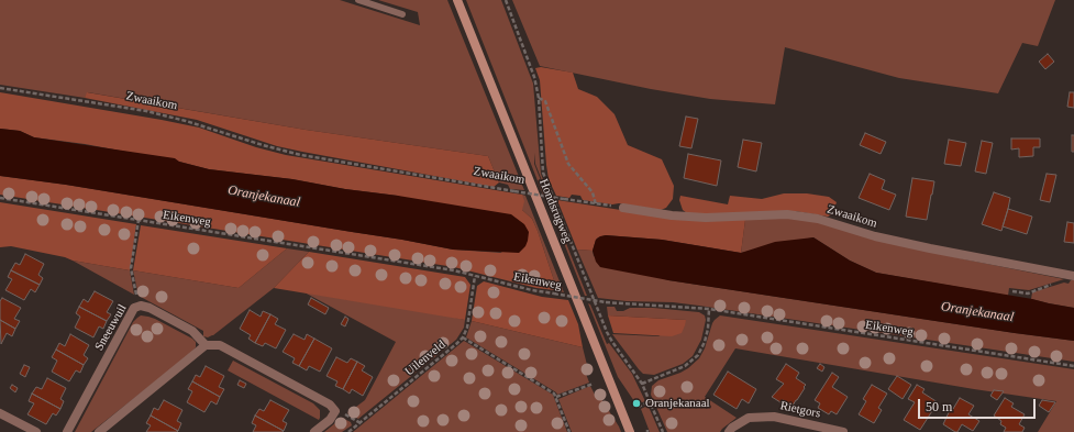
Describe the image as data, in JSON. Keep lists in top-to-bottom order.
{
  "streets": {
    "street": [
      "Zwaaikom",
      "Hondsrugweg",
      "Sneeuwuil",
      "Rietgors"
    ],
    "path": ["Eikenweg", "Uilenveld"]
  },
  "water": ["Oranjekanaal"],
  "places": ["Oranjekanaal"],
  "scale_bar": "50 m"
}
